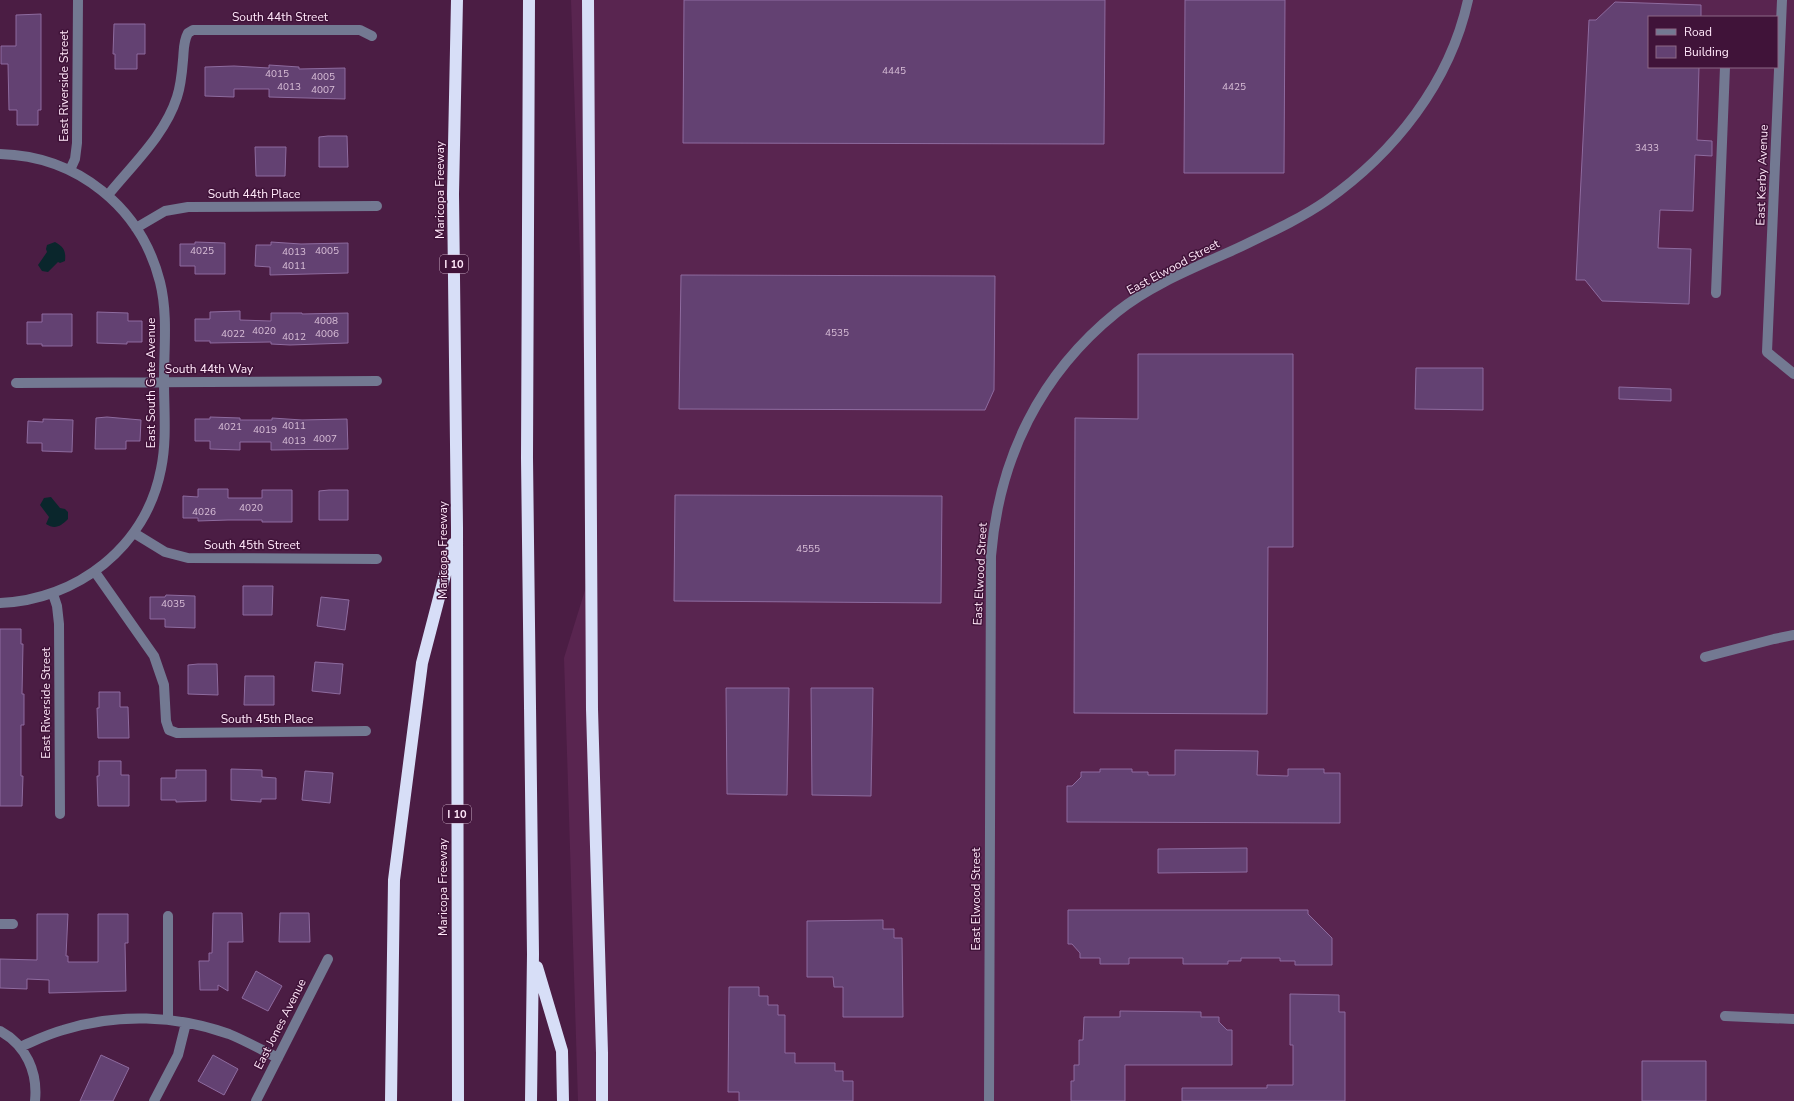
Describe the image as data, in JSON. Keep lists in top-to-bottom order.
{
  "streets": {
    "highway": ["Maricopa Freeway", "I 10"],
    "street": [
      "South 44th Street",
      "East Riverside Street",
      "East Kerby Avenue",
      "South 44th Place",
      "East Elwood Street",
      "South 44th Way",
      "East South Gate Avenue",
      "South 45th Street",
      "South 45th Place",
      "East Jones Avenue"
    ]
  },
  "crossings": [
    ["South 44th Street", "East South Gate Avenue"],
    ["South 44th Place", "East South Gate Avenue"],
    ["South 44th Way", "East South Gate Avenue"],
    ["East South Gate Avenue", "South 45th Street"],
    ["East South Gate Avenue", "South 45th Place"]
  ],
  "house_numbers": [
    "4445",
    "4015",
    "4005",
    "4013",
    "4425",
    "4007",
    "3433",
    "4025",
    "4005",
    "4013",
    "4011",
    "4008",
    "4020",
    "4535",
    "4022",
    "4006",
    "4012",
    "4011",
    "4021",
    "4019",
    "4007",
    "4013",
    "4020",
    "4026",
    "4555",
    "4035"
  ],
  "legend": ["Road", "Building"]
}
